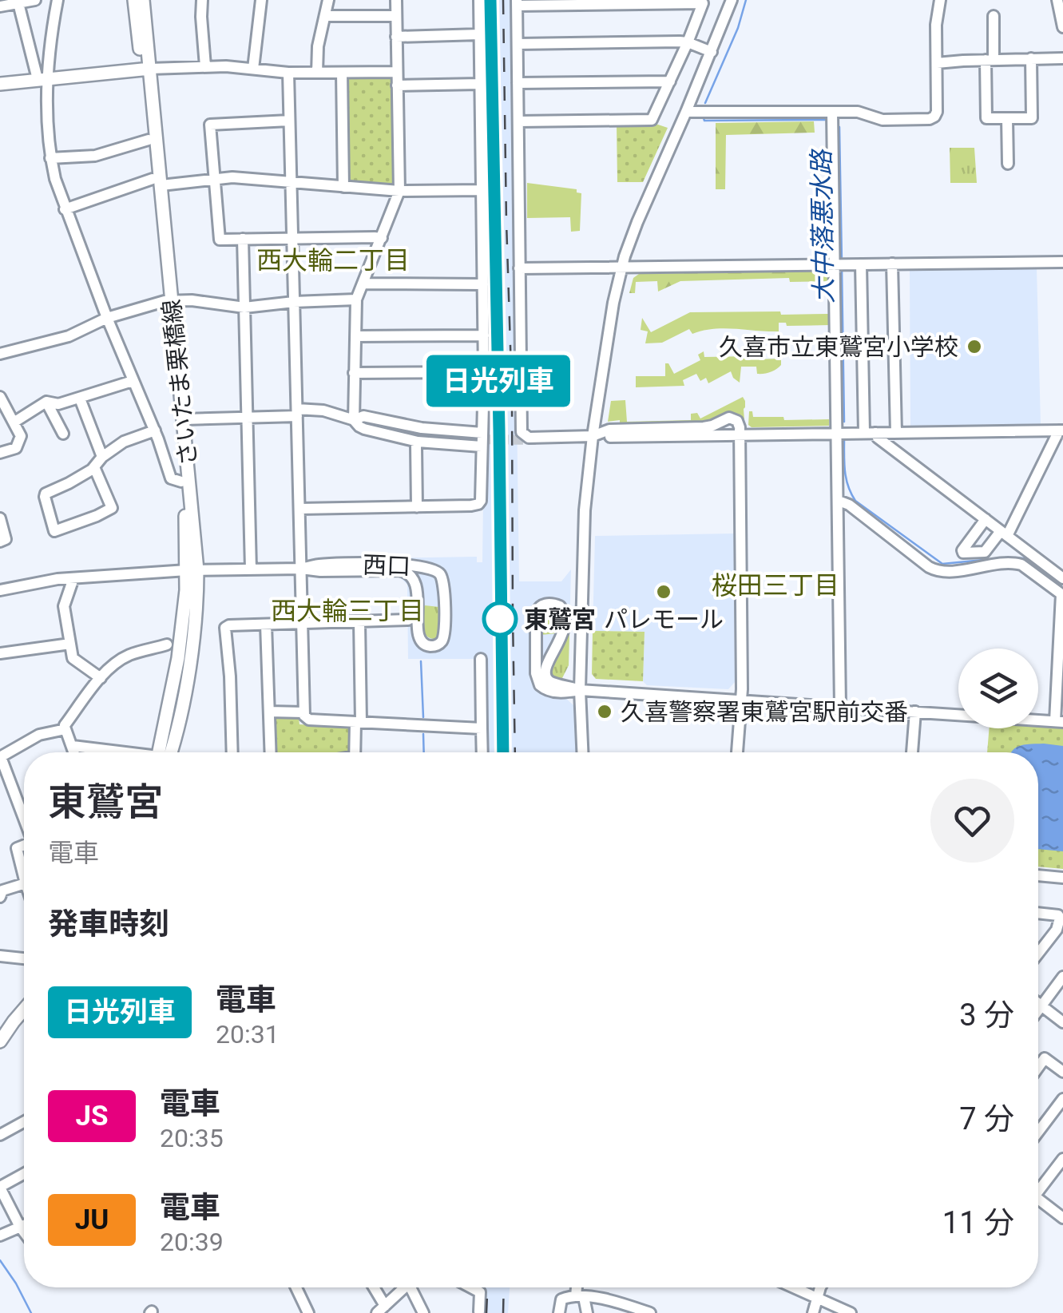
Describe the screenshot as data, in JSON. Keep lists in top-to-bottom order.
{
  "streets": {
    "main road": ["さいたま栗橋線"],
    "street": ["西口"]
  },
  "districts": ["西大輪二丁目", "桜田三丁目", "西大輪三丁目"],
  "water": ["大中落悪水路"],
  "places": [
    "久喜市立東鷲宮小学校",
    "パレモール",
    "東鷲宮",
    "久喜警察署東鷲宮駅前交番"
  ],
  "page": {
    "on_map": "日光列車",
    "heading": [
      ["東鷲宮", "電車"],
      "発車時刻"
    ],
    "list": [
      {
        "mark": "日光列車",
        "name": "電車",
        "note": "20:31",
        "value": "3 分"
      },
      {
        "mark": "JS",
        "name": "電車",
        "note": "20:35",
        "value": "7 分"
      },
      {
        "mark": "JU",
        "name": "電車",
        "note": "20:39",
        "value": "11 分"
      }
    ]
  }
}
